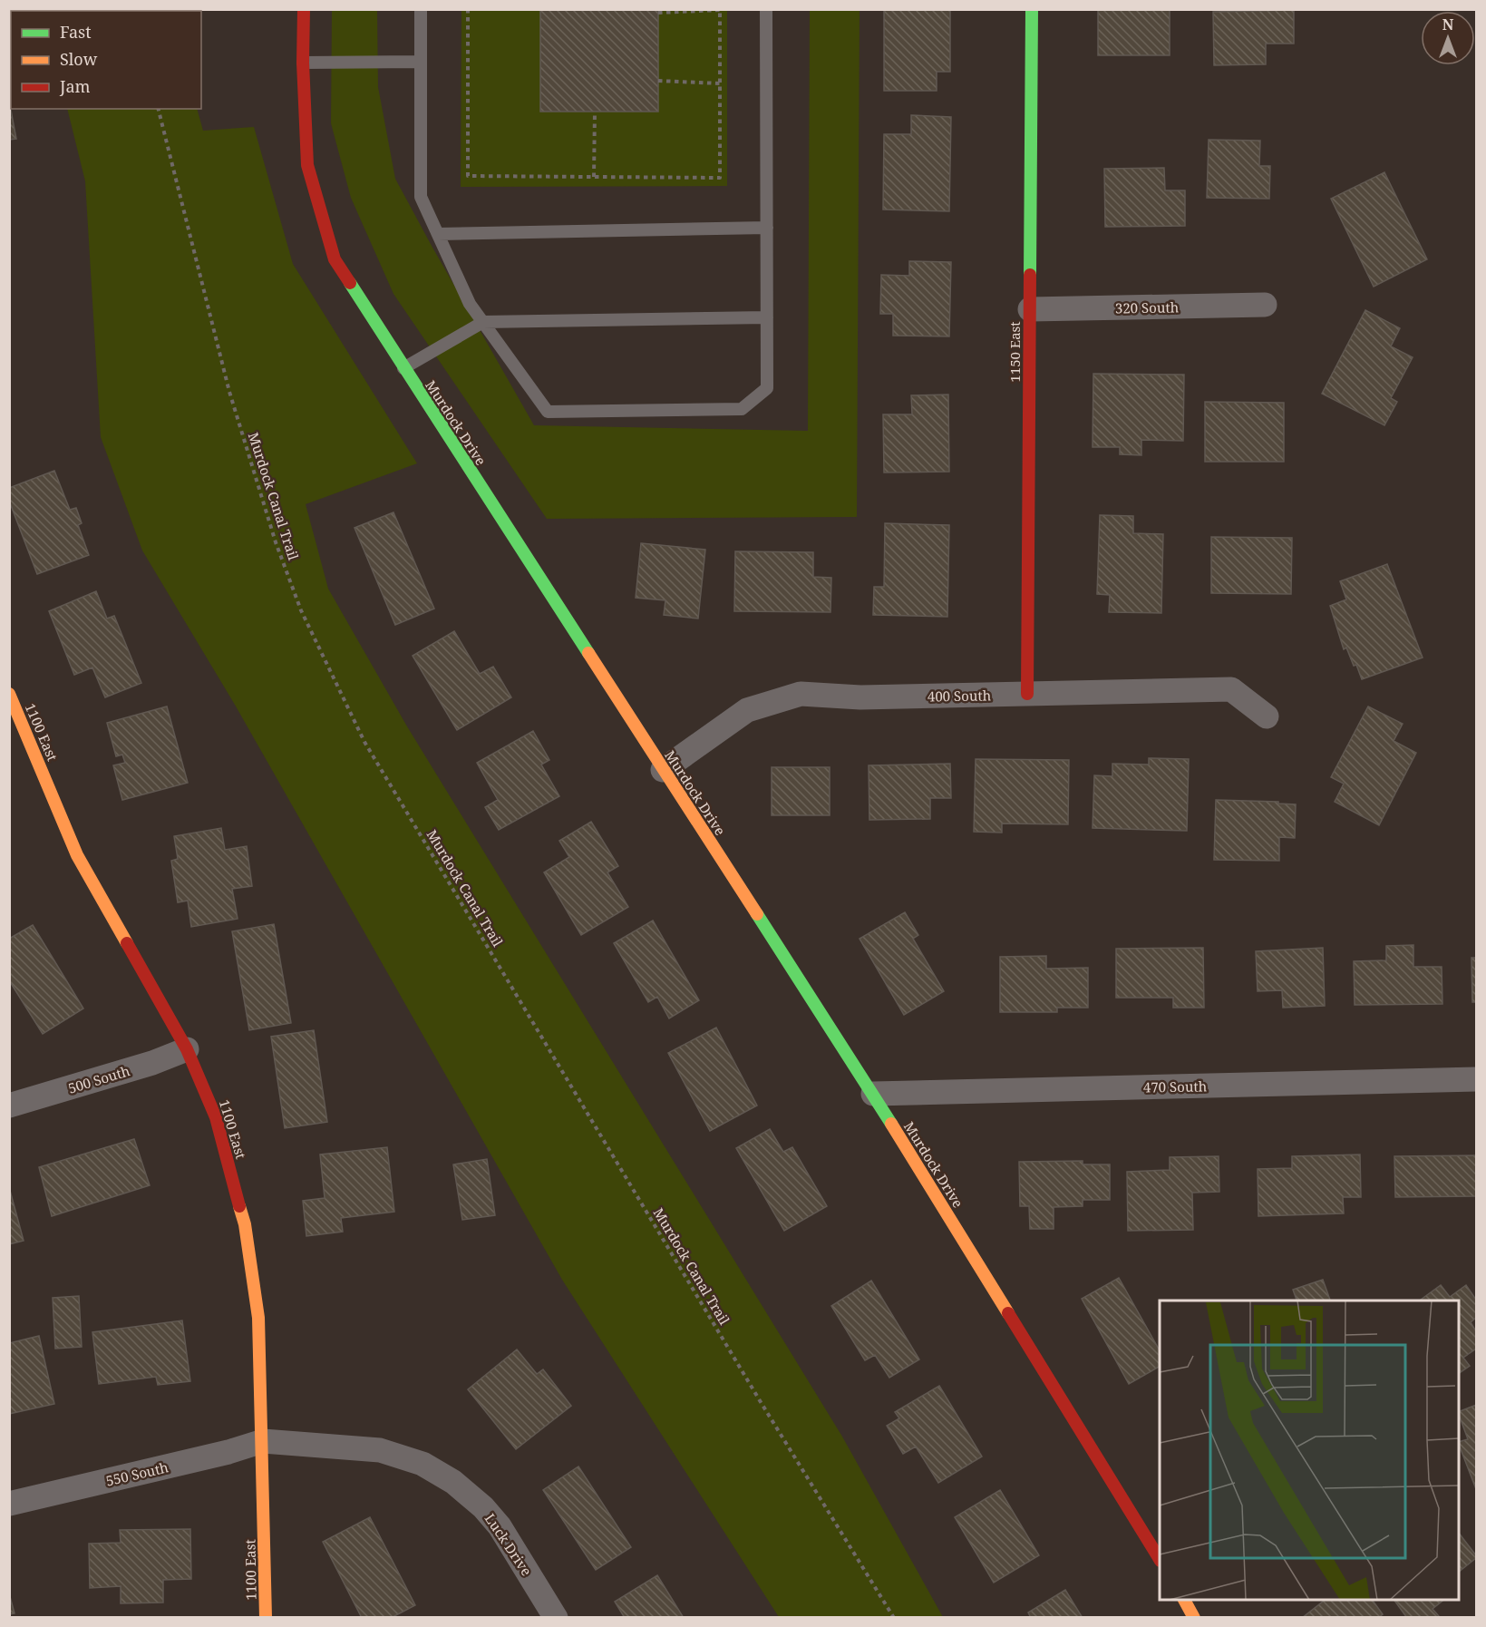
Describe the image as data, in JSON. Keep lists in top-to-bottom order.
{
  "streets": {
    "street": [
      "320 South",
      "1150 East",
      "Murdock Drive",
      "400 South",
      "1100 East",
      "500 South",
      "470 South",
      "550 South",
      "Luck Drive"
    ],
    "path": ["Murdock Canal Trail"]
  },
  "crossings": [
    ["320 South", "1150 East"],
    ["1150 East", "400 South"],
    ["Murdock Drive", "400 South"],
    ["Murdock Drive", "470 South"],
    ["1100 East", "500 South"],
    ["1100 East", "550 South"],
    ["1100 East", "Luck Drive"],
    ["550 South", "Luck Drive"]
  ],
  "legend": ["Fast", "Slow", "Jam"],
  "north": "top"
}
